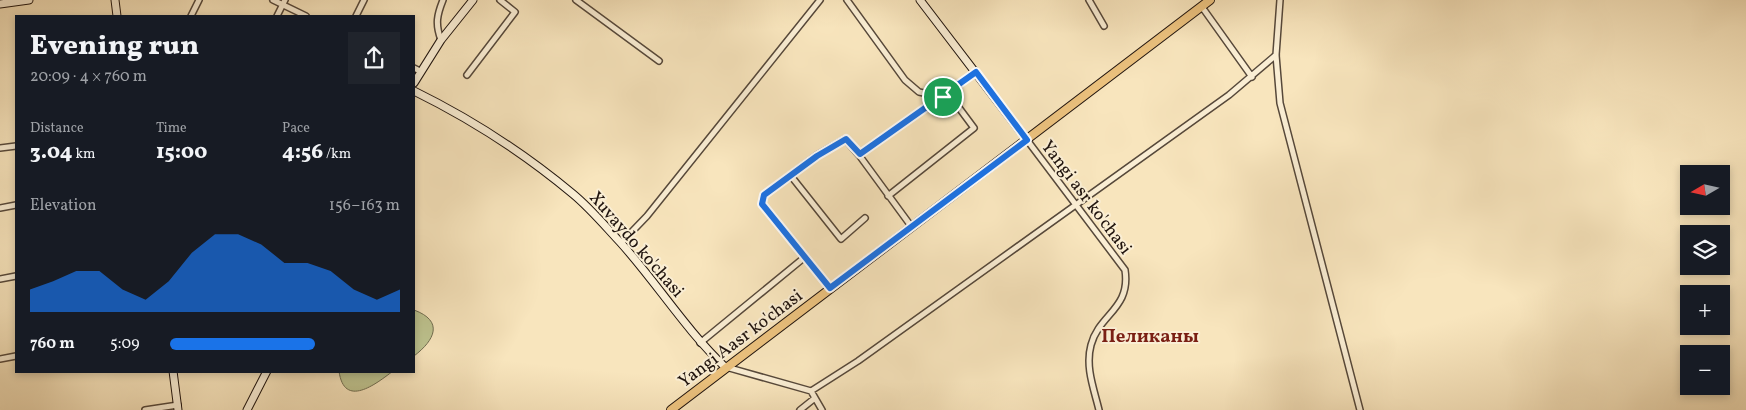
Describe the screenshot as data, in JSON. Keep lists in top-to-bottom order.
{
  "streets": {
    "main road": ["Yangi Aasr ko'chasi"],
    "street": ["Yangi asr ko'chasi", "Xuvaydo ko'chasi"]
  },
  "crossings": [
    ["Yangi asr ko'chasi", "Yangi Aasr ko'chasi"],
    ["Xuvaydo ko'chasi", "Yangi Aasr ko'chasi"]
  ],
  "districts": ["Пеликаны"],
  "north": "left",
  "page": {
    "heading": ["Evening run", "20:09 · 4 × 760 m"],
    "stats": [
      ["Distance", "3.04 km"],
      ["Time", "15:00"],
      ["Pace", "4:56 /km"]
    ],
    "map_buttons": ["+", "−"],
    "chart": ["Elevation", "156–163 m"],
    "list": [
      {
        "name": "760 m",
        "note": "5:09"
      }
    ]
  }
}
